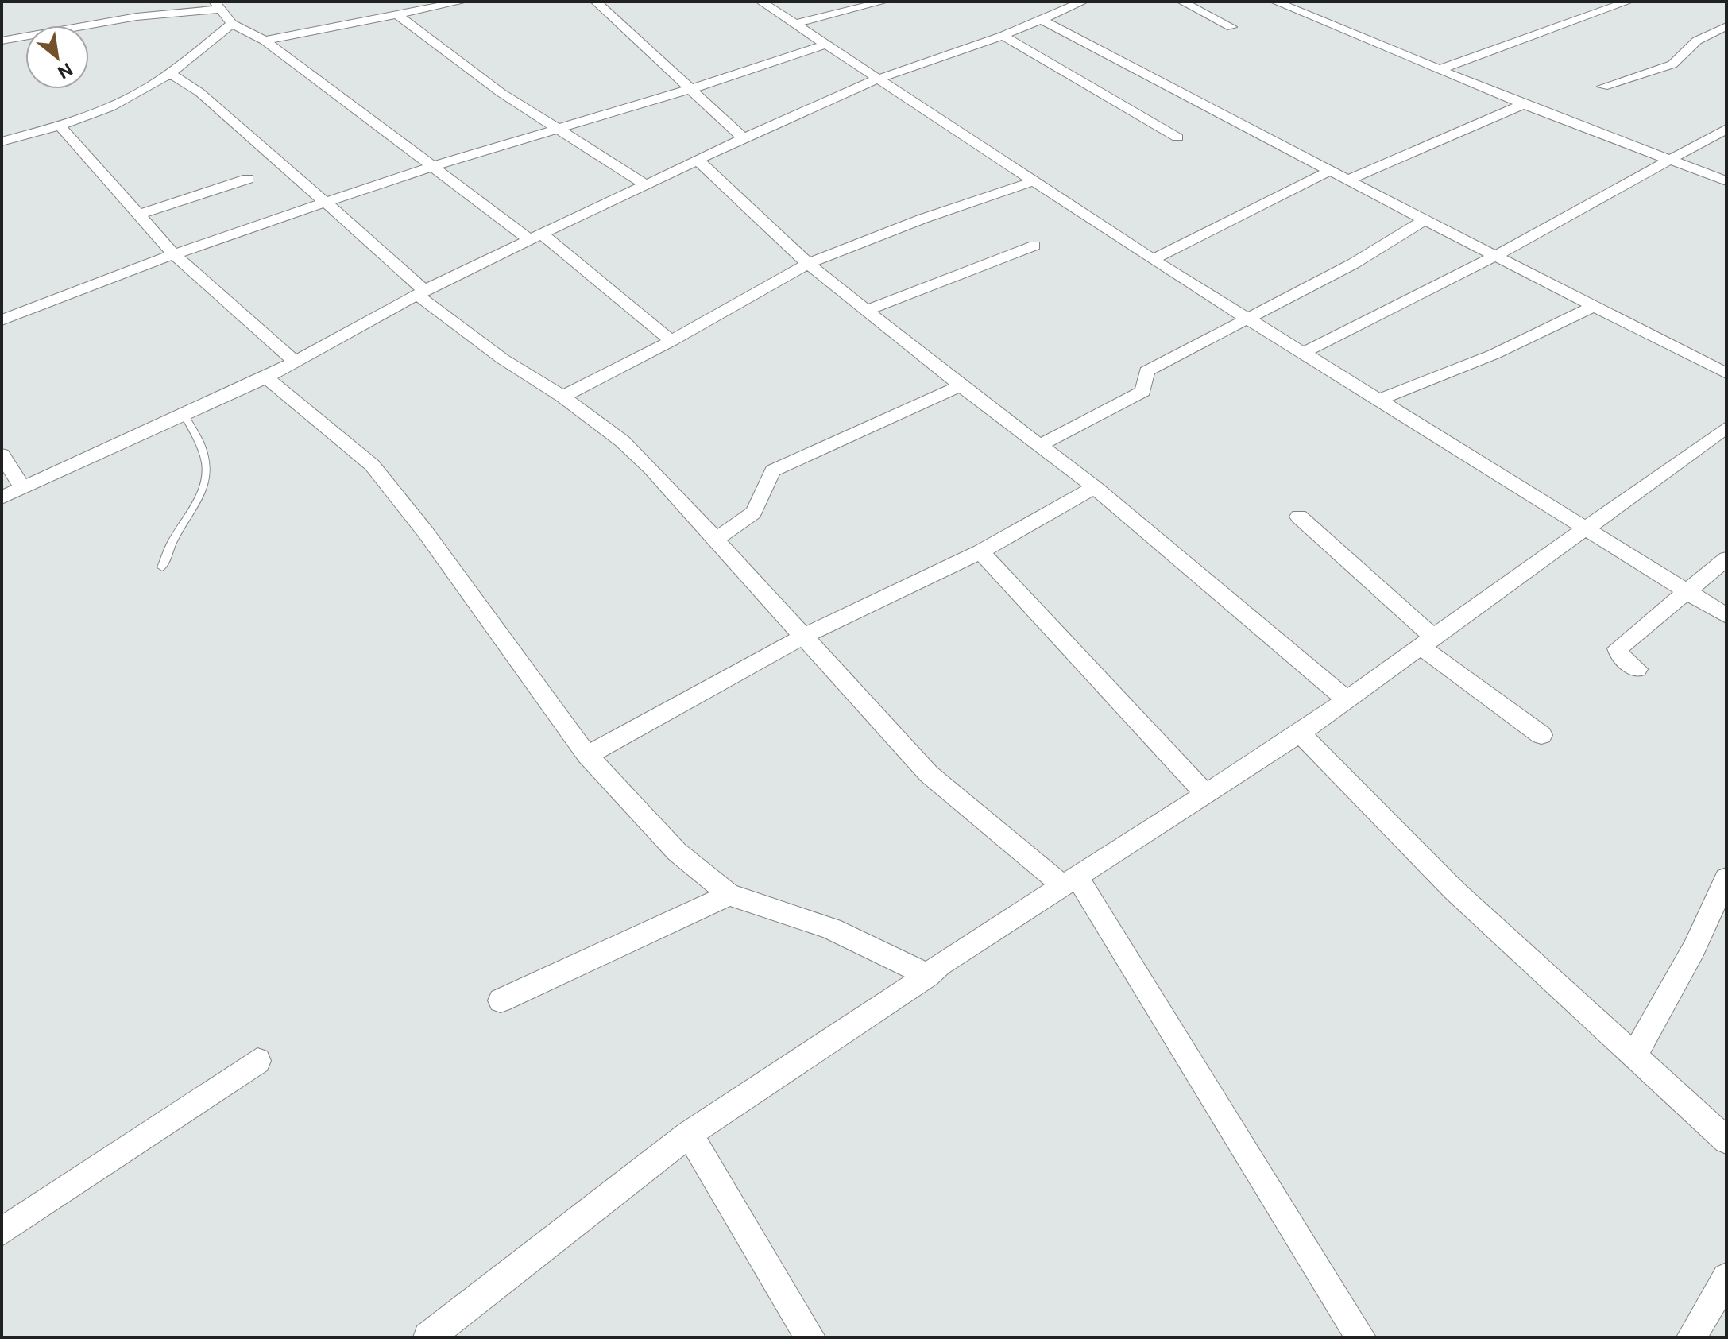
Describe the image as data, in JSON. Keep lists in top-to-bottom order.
{
  "north": "bottom right"
}
